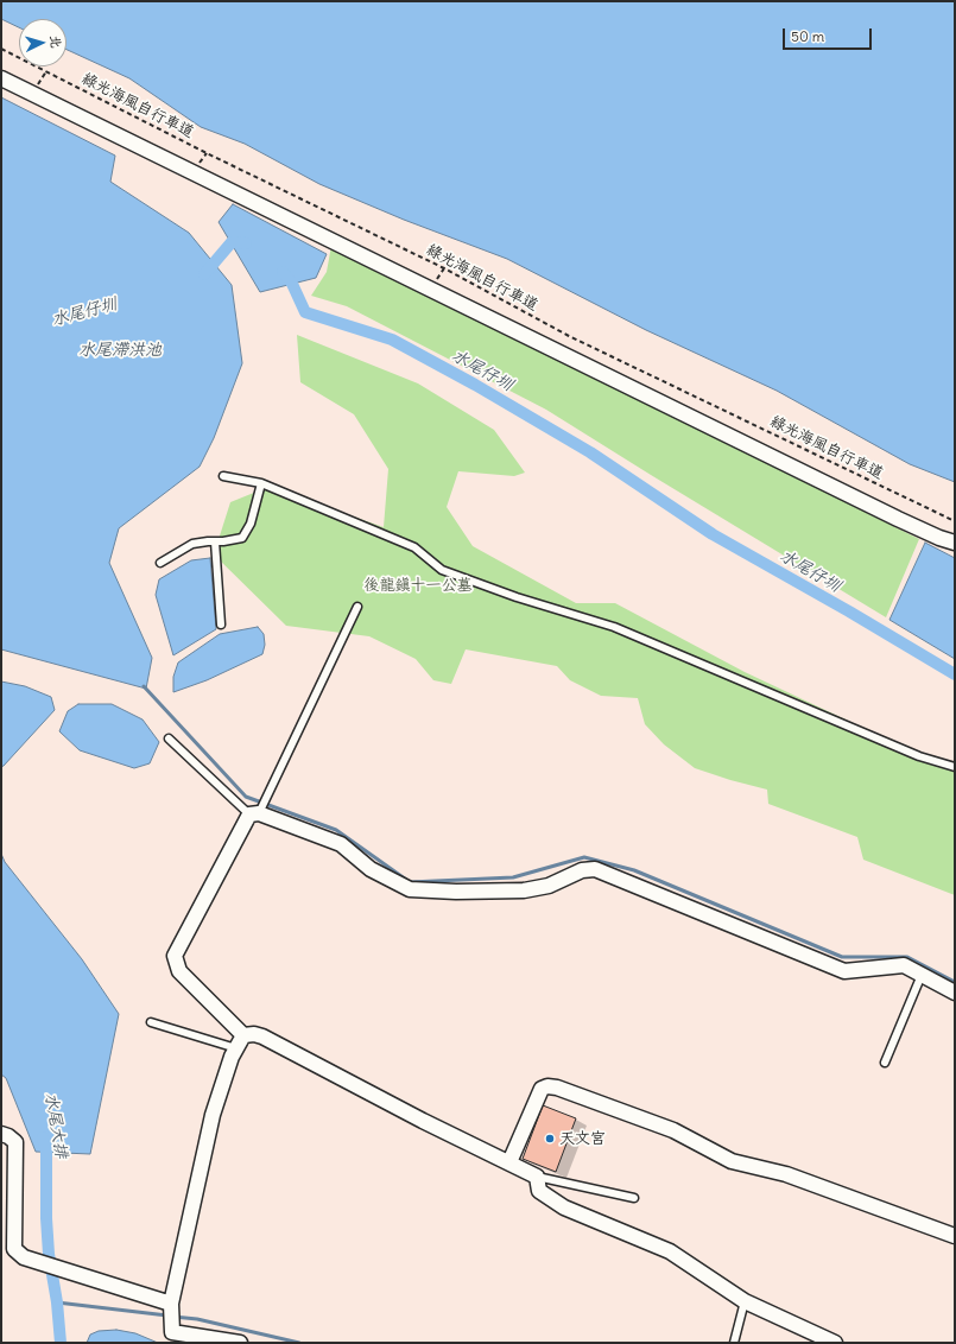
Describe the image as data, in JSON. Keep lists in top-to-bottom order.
{
  "streets": {
    "path": ["綠光海風自行車道"]
  },
  "water": ["水尾仔圳", "水尾滯洪池", "水尾大排"],
  "parks": ["後龍鎮十一公墓"],
  "places": ["天文宮"],
  "scale_bar": "50 m",
  "north": "right"
}
